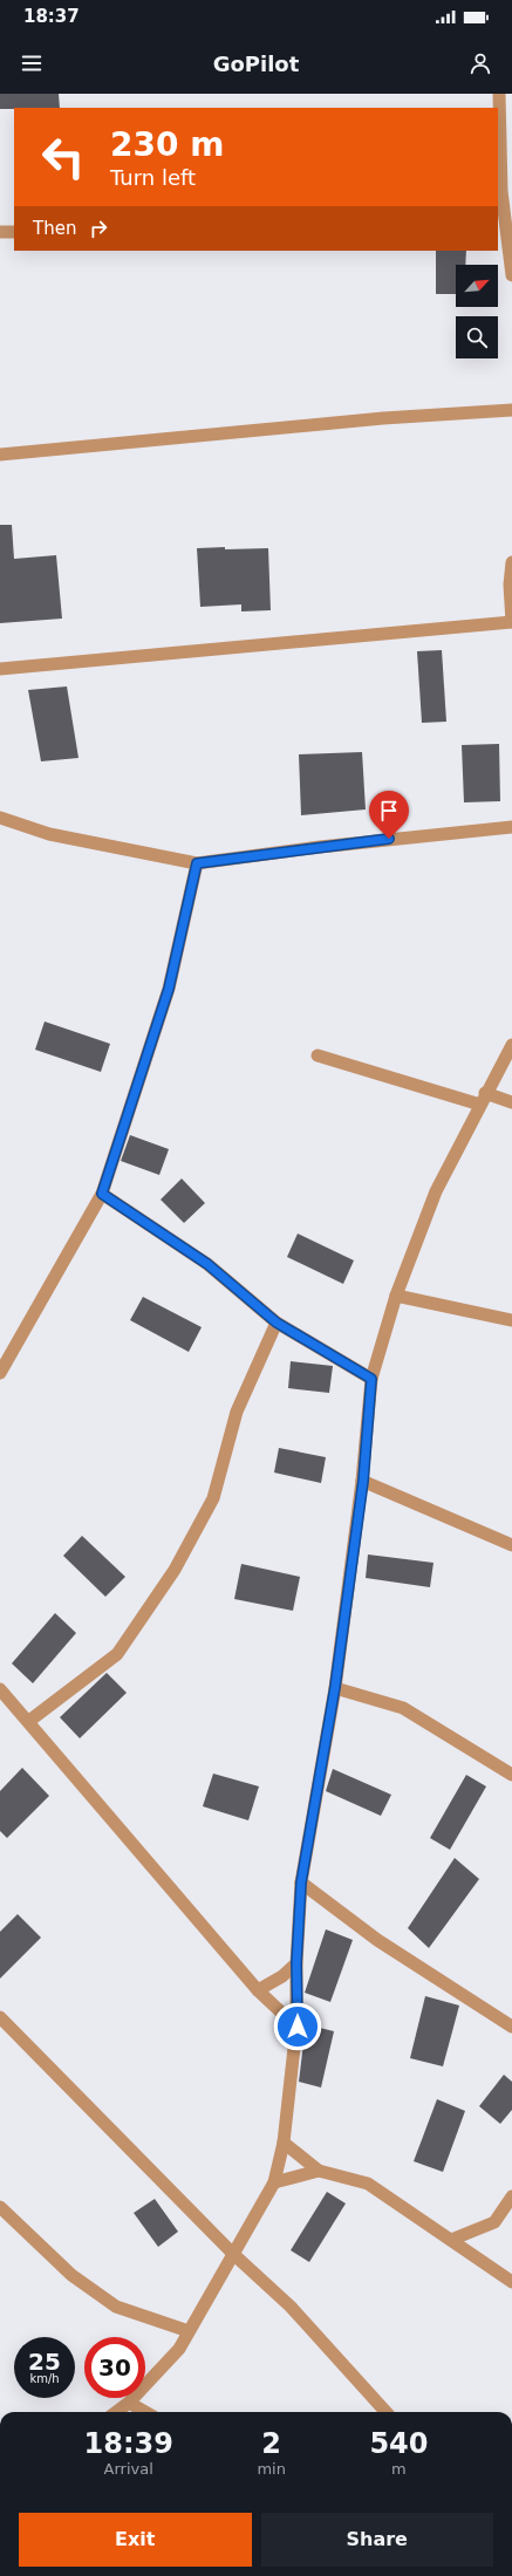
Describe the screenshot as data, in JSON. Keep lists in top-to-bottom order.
{
  "north": "top right",
  "page": {
    "status": "18:37",
    "header": "GoPilot",
    "turn": ["230 m", "Turn left"],
    "then": "Then",
    "speed": "25 km/h",
    "limit": "30",
    "eta": [
      "18:39",
      "Arrival",
      "2",
      "min",
      "540",
      "m"
    ],
    "buttons": ["Exit", "Share"]
  }
}
